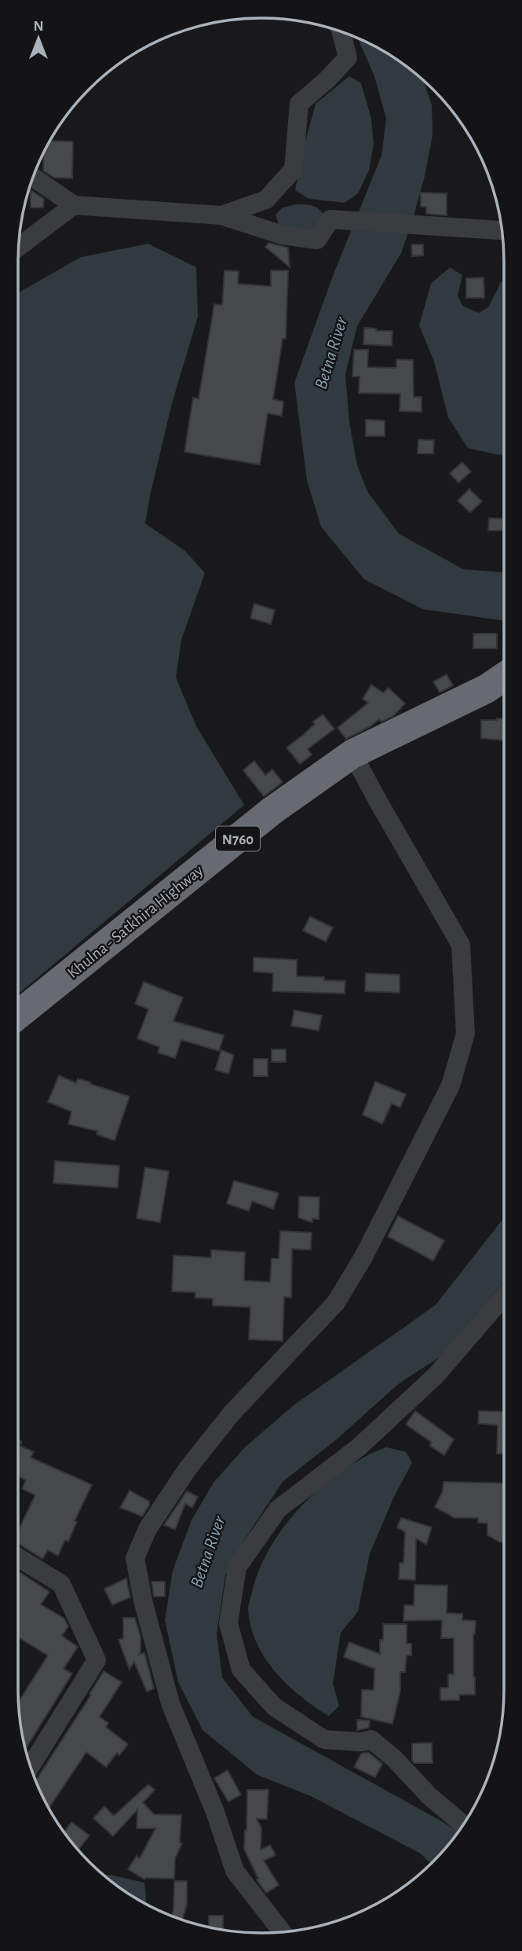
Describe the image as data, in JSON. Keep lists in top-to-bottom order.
{
  "streets": {
    "highway": ["N760", "Khulna - Satkhira Highway"]
  },
  "water": ["Betna River"],
  "north": "top"
}
